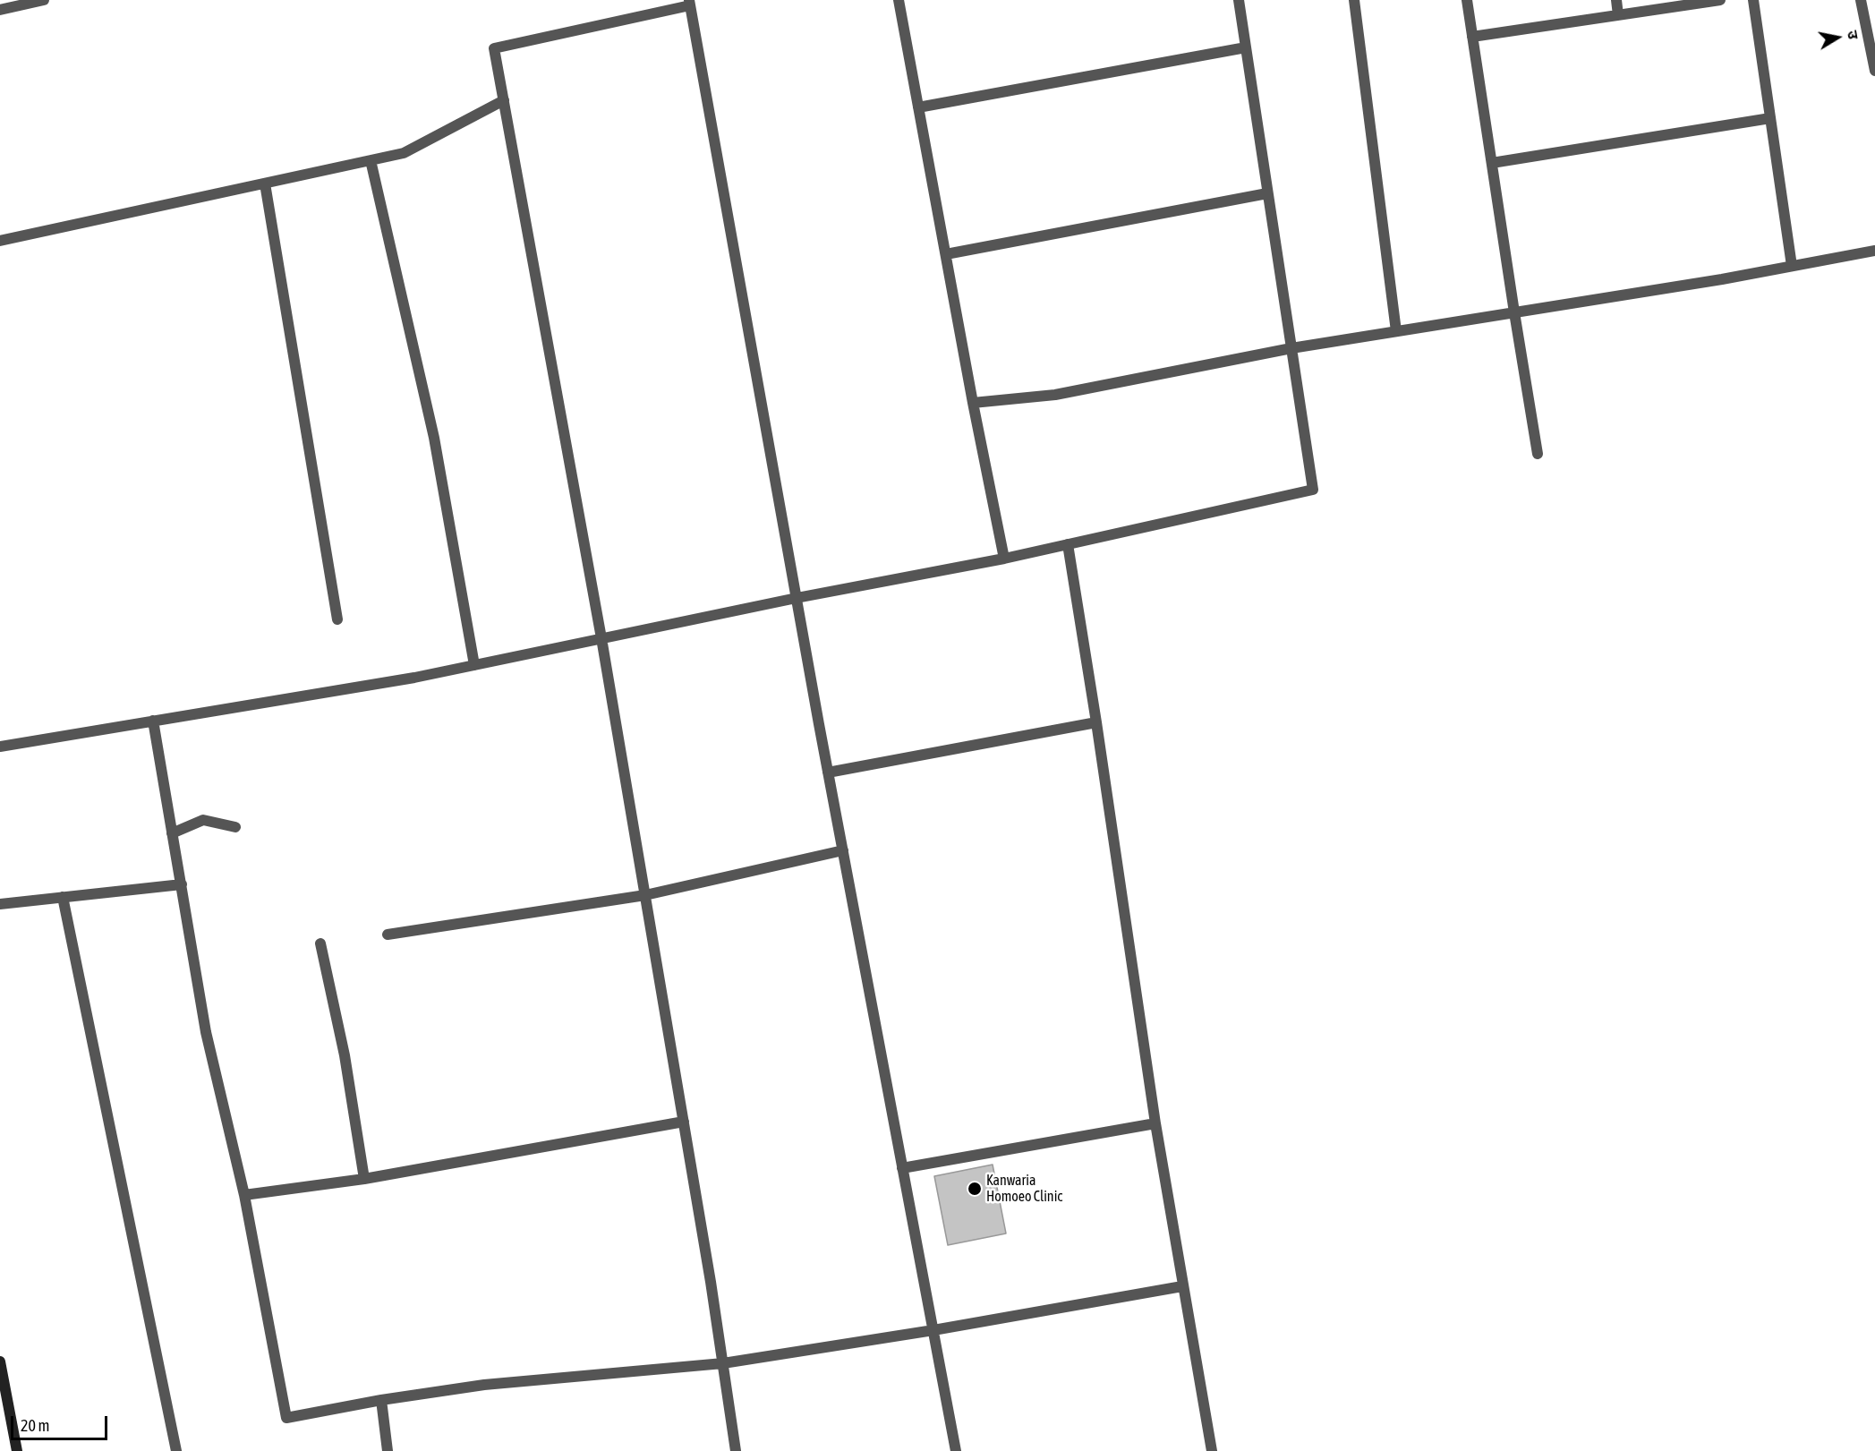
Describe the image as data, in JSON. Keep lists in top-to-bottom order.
{
  "places": ["Kanwaria Homoeo Clinic"],
  "scale_bar": "20 m",
  "north": "right"
}
